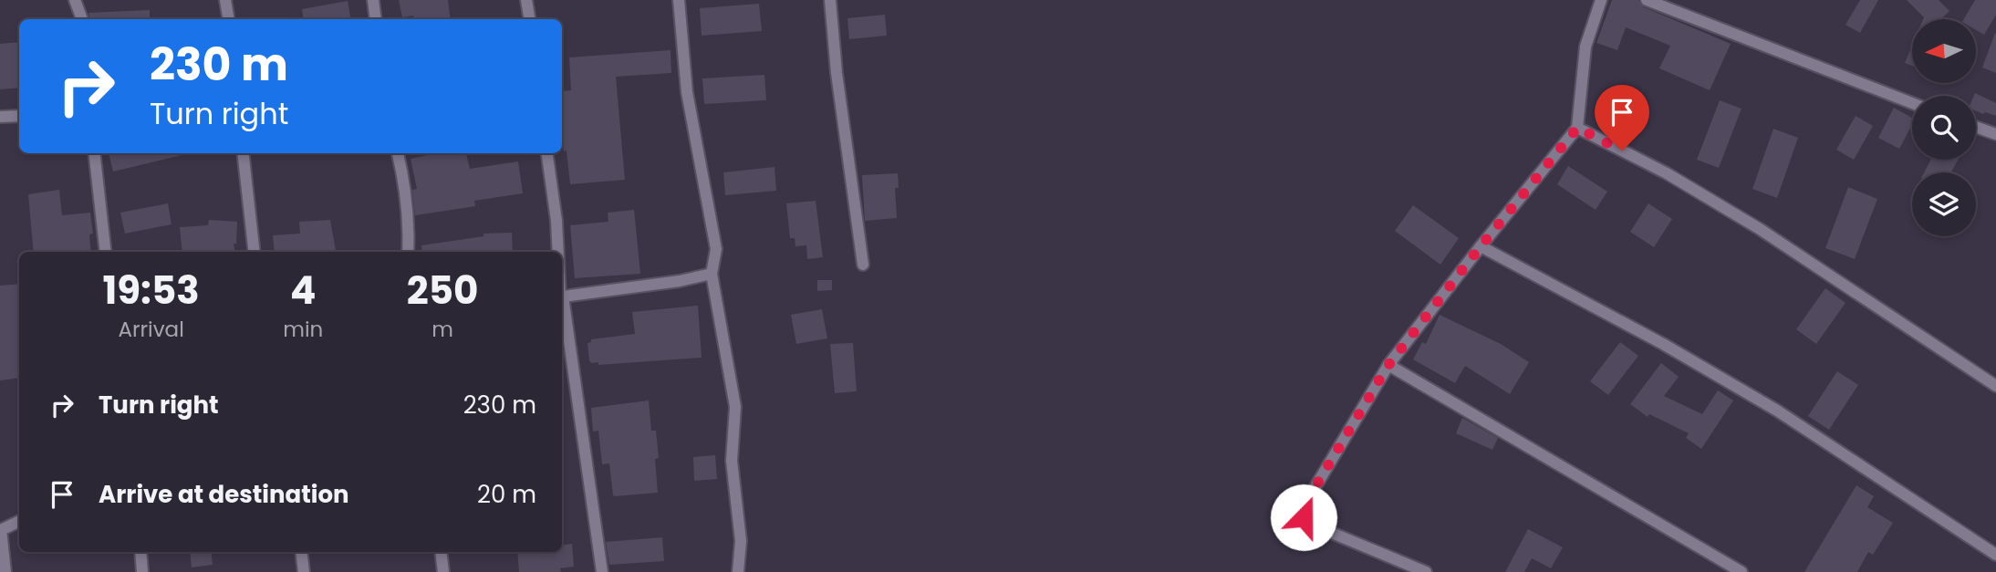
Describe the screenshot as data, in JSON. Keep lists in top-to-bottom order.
{
  "north": "left",
  "page": {
    "turn": ["230 m", "Turn right"],
    "eta": [
      "19:53",
      "Arrival",
      "4",
      "min",
      "250",
      "m"
    ],
    "list": [
      {
        "name": "Turn right",
        "value": "230 m"
      },
      {
        "name": "Arrive at destination",
        "value": "20 m"
      }
    ]
  }
}
